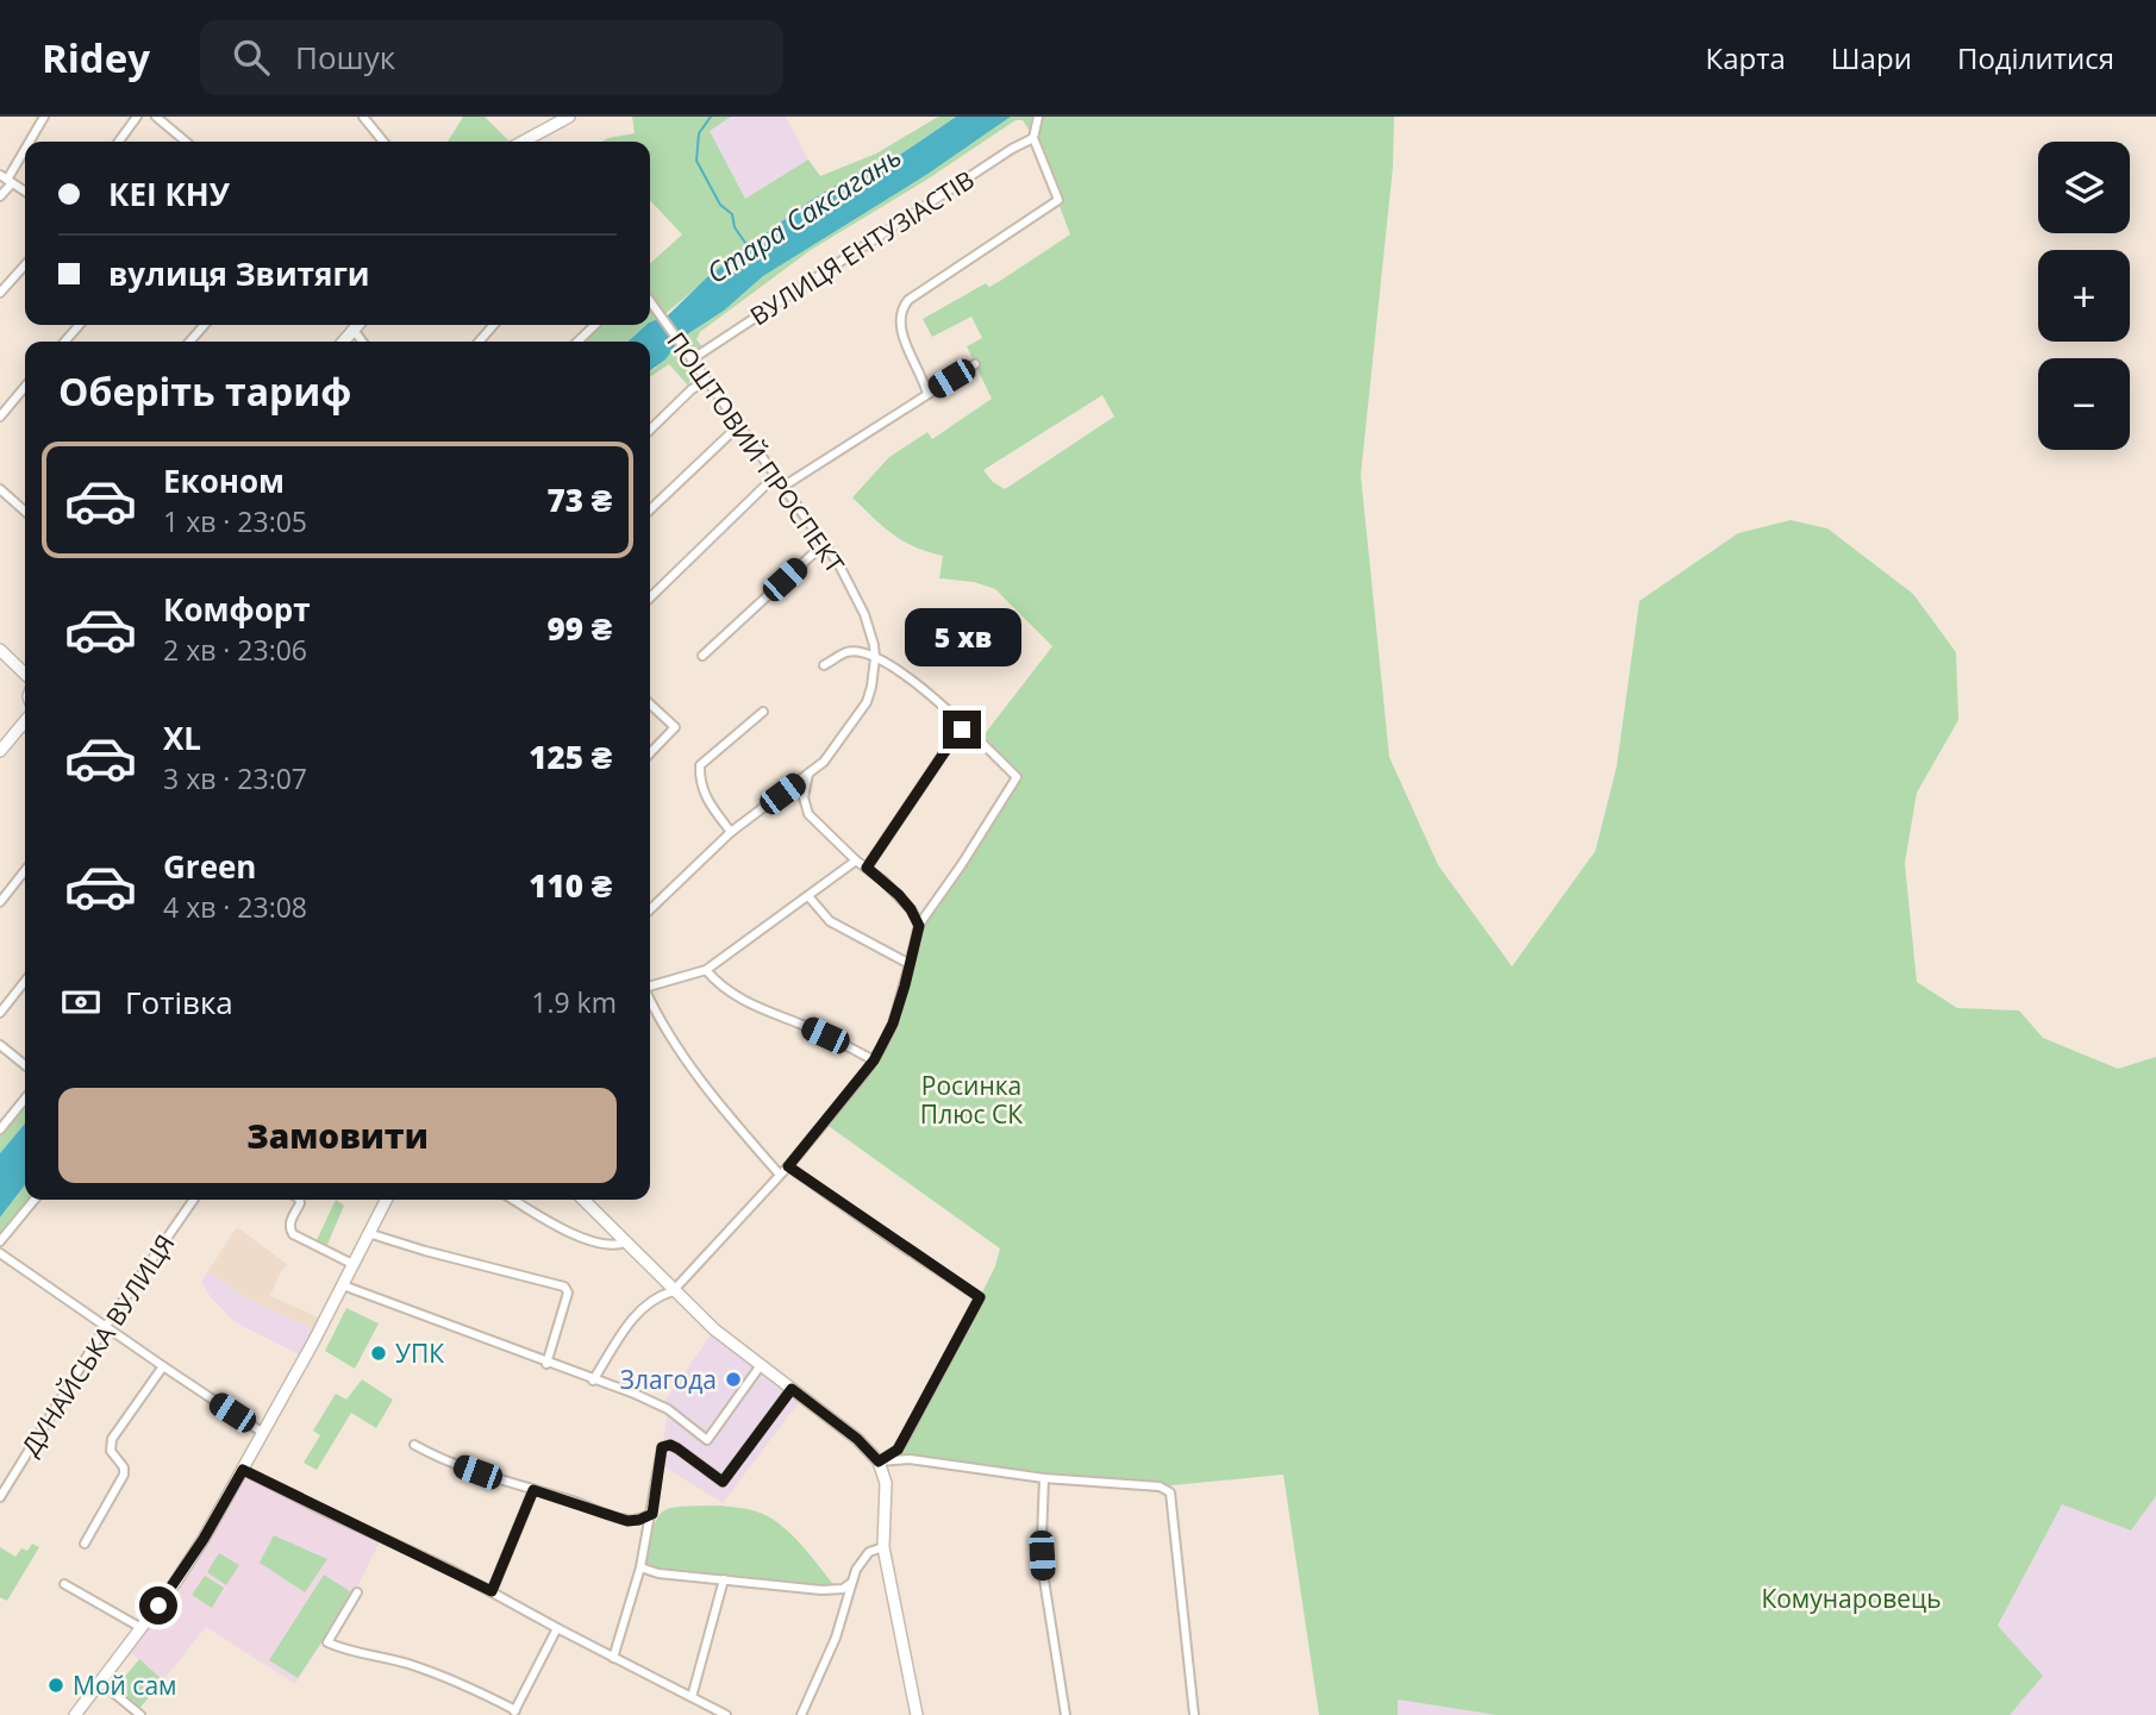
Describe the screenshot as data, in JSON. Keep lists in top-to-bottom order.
{
  "streets": {
    "street": ["ВУЛИЦЯ ЕНТУЗІАСТІВ", "ПОШТОВИЙ ПРОСПЕКТ", "ДУНАЙСЬКА ВУЛИЦЯ"]
  },
  "crossings": [
    ["ВУЛИЦЯ ЕНТУЗІАСТІВ", "ПОШТОВИЙ ПРОСПЕКТ"]
  ],
  "water": ["Стара Саксагань"],
  "parks": ["Росинка Плюс СК", "Комунаровець"],
  "places": ["УПК", "Злагода", "Мой сам"],
  "page": {
    "header": "Ridey",
    "search": "Пошук",
    "nav": ["Карта", "Шари", "Поділитися"],
    "map_buttons": ["+", "−"],
    "banner": ["КЕІ КНУ", "вулиця Звитяги"],
    "heading": "Оберіть тариф",
    "list": [
      {
        "name": "Економ",
        "note": "1 хв · 23:05",
        "value": "73 ₴"
      },
      {
        "name": "Комфорт",
        "note": "2 хв · 23:06",
        "value": "99 ₴"
      },
      {
        "name": "XL",
        "note": "3 хв · 23:07",
        "value": "125 ₴"
      },
      {
        "name": "Green",
        "note": "4 хв · 23:08",
        "value": "110 ₴"
      }
    ],
    "bubble": "5 хв",
    "pay": ["Готівка", "1.9 km"],
    "buttons": "Замовити"
  }
}
